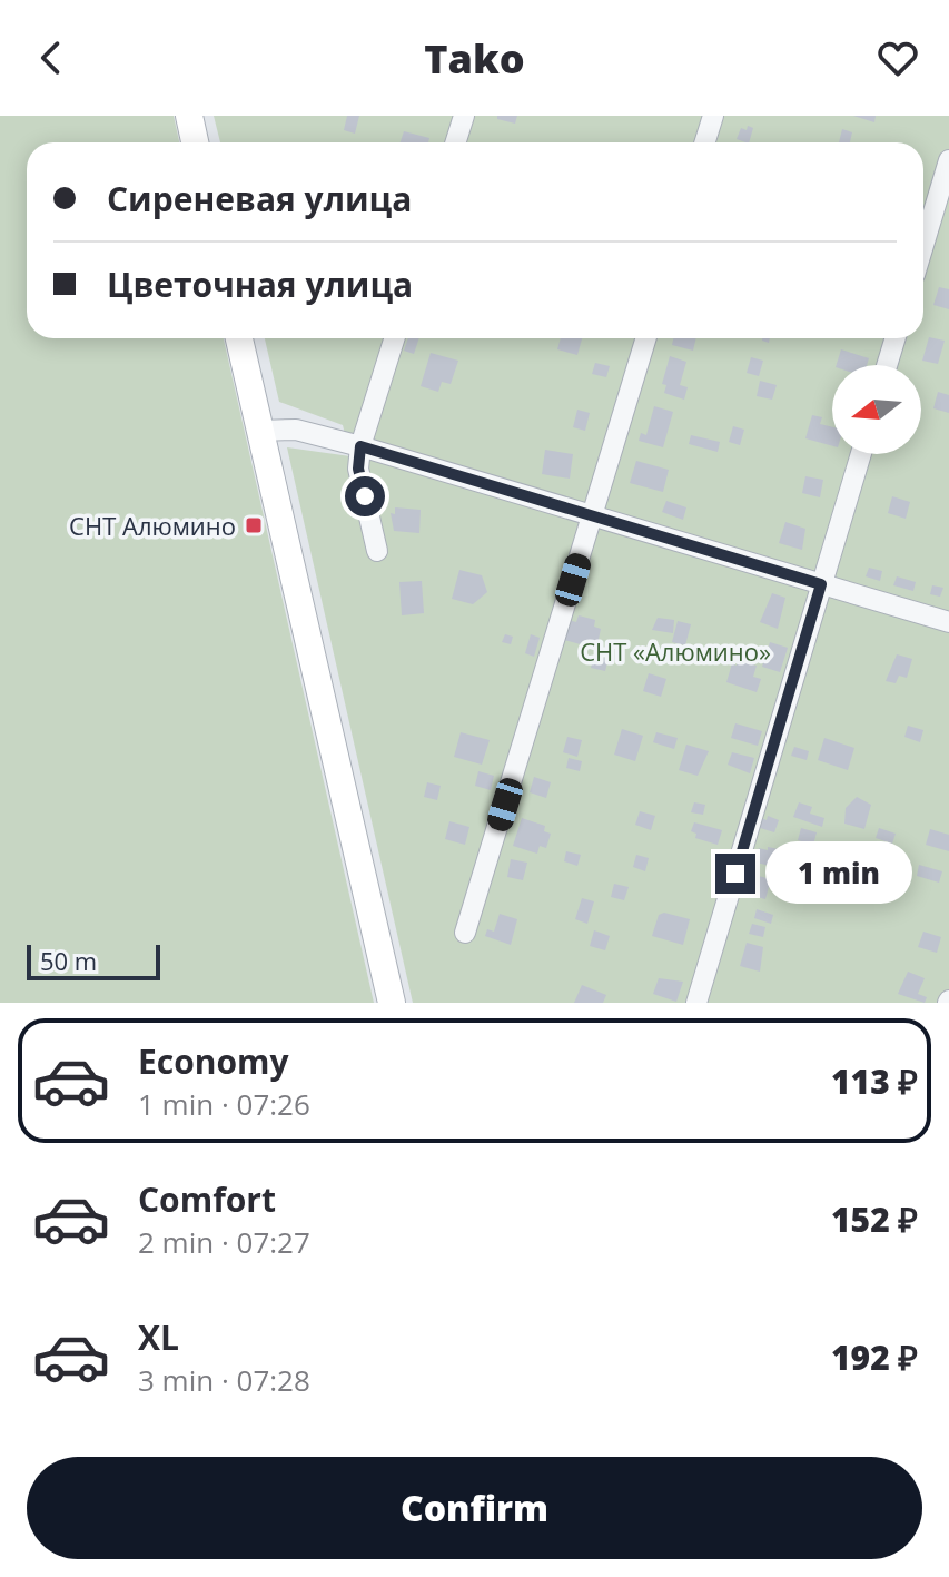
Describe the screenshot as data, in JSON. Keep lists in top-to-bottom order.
{
  "parks": ["СНТ «Алюмино»"],
  "places": {
    "transit": ["СНТ Алюмино"]
  },
  "scale_bar": "50 m",
  "north": "left",
  "page": {
    "header": "Tako",
    "banner": ["Сиреневая улица", "Цветочная улица"],
    "bubble": "1 min",
    "scale": "50 m",
    "list": [
      {
        "name": "Economy",
        "note": "1 min · 07:26",
        "value": "113 ₽"
      },
      {
        "name": "Comfort",
        "note": "2 min · 07:27",
        "value": "152 ₽"
      },
      {
        "name": "XL",
        "note": "3 min · 07:28",
        "value": "192 ₽"
      }
    ],
    "buttons": "Confirm"
  }
}
